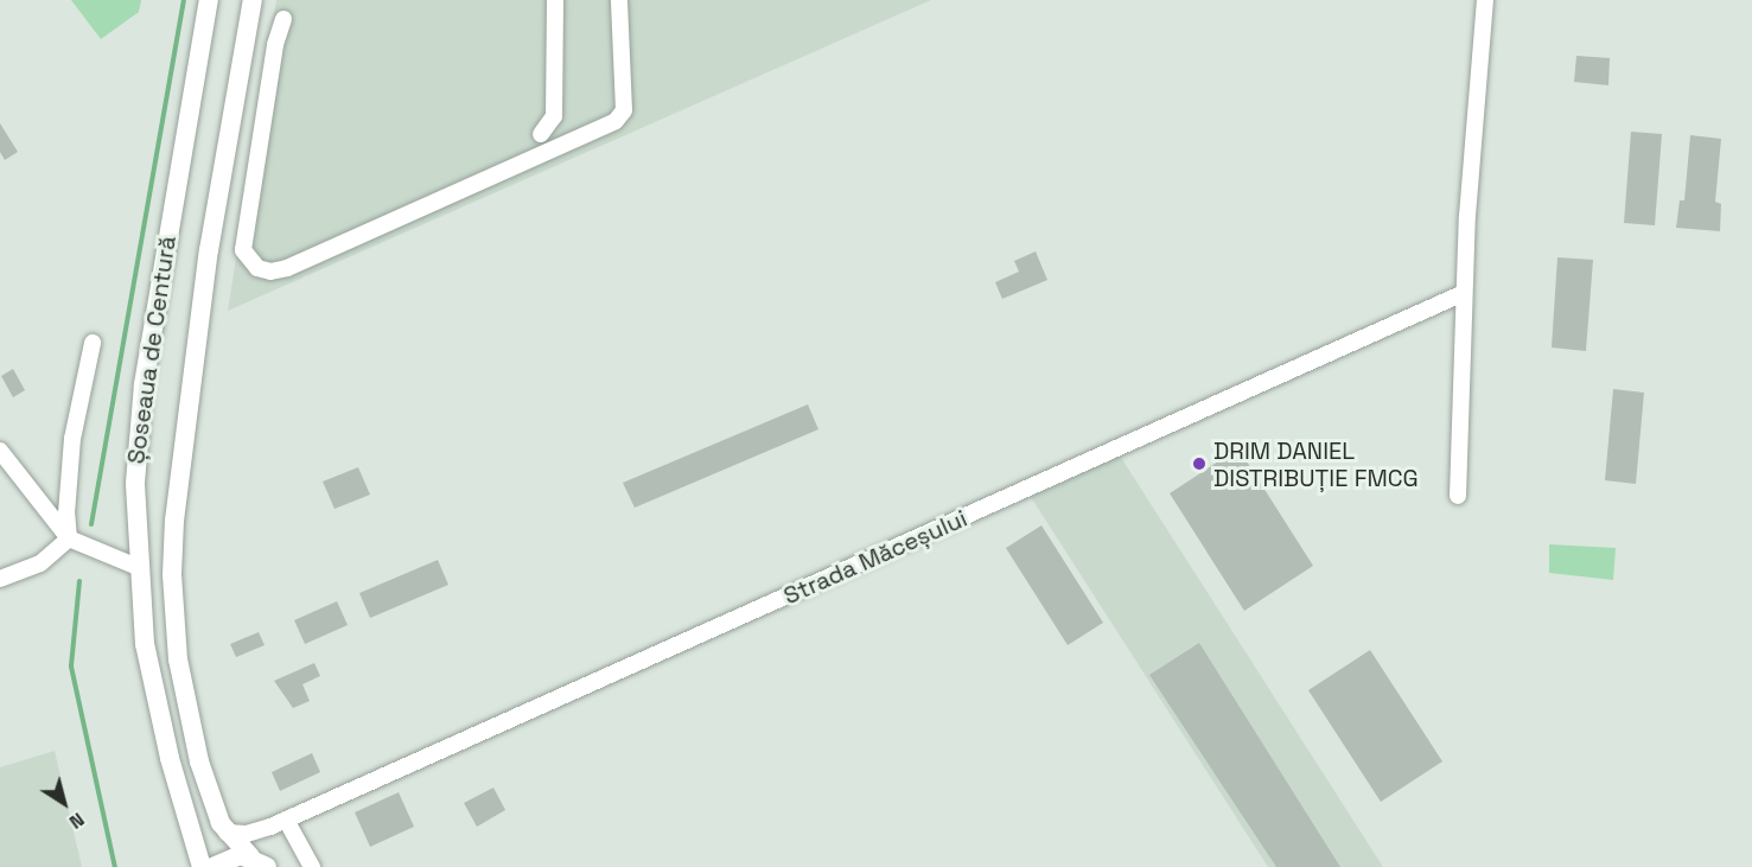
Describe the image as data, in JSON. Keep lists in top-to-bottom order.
{
  "streets": {
    "main road": ["Șoseaua de Centură"],
    "street": ["Strada Măceșului"]
  },
  "crossings": [
    ["Șoseaua de Centură", "Strada Măceșului"]
  ],
  "places": ["DRIM DANIEL DISTRIBUȚIE FMCG"],
  "north": "bottom right"
}
